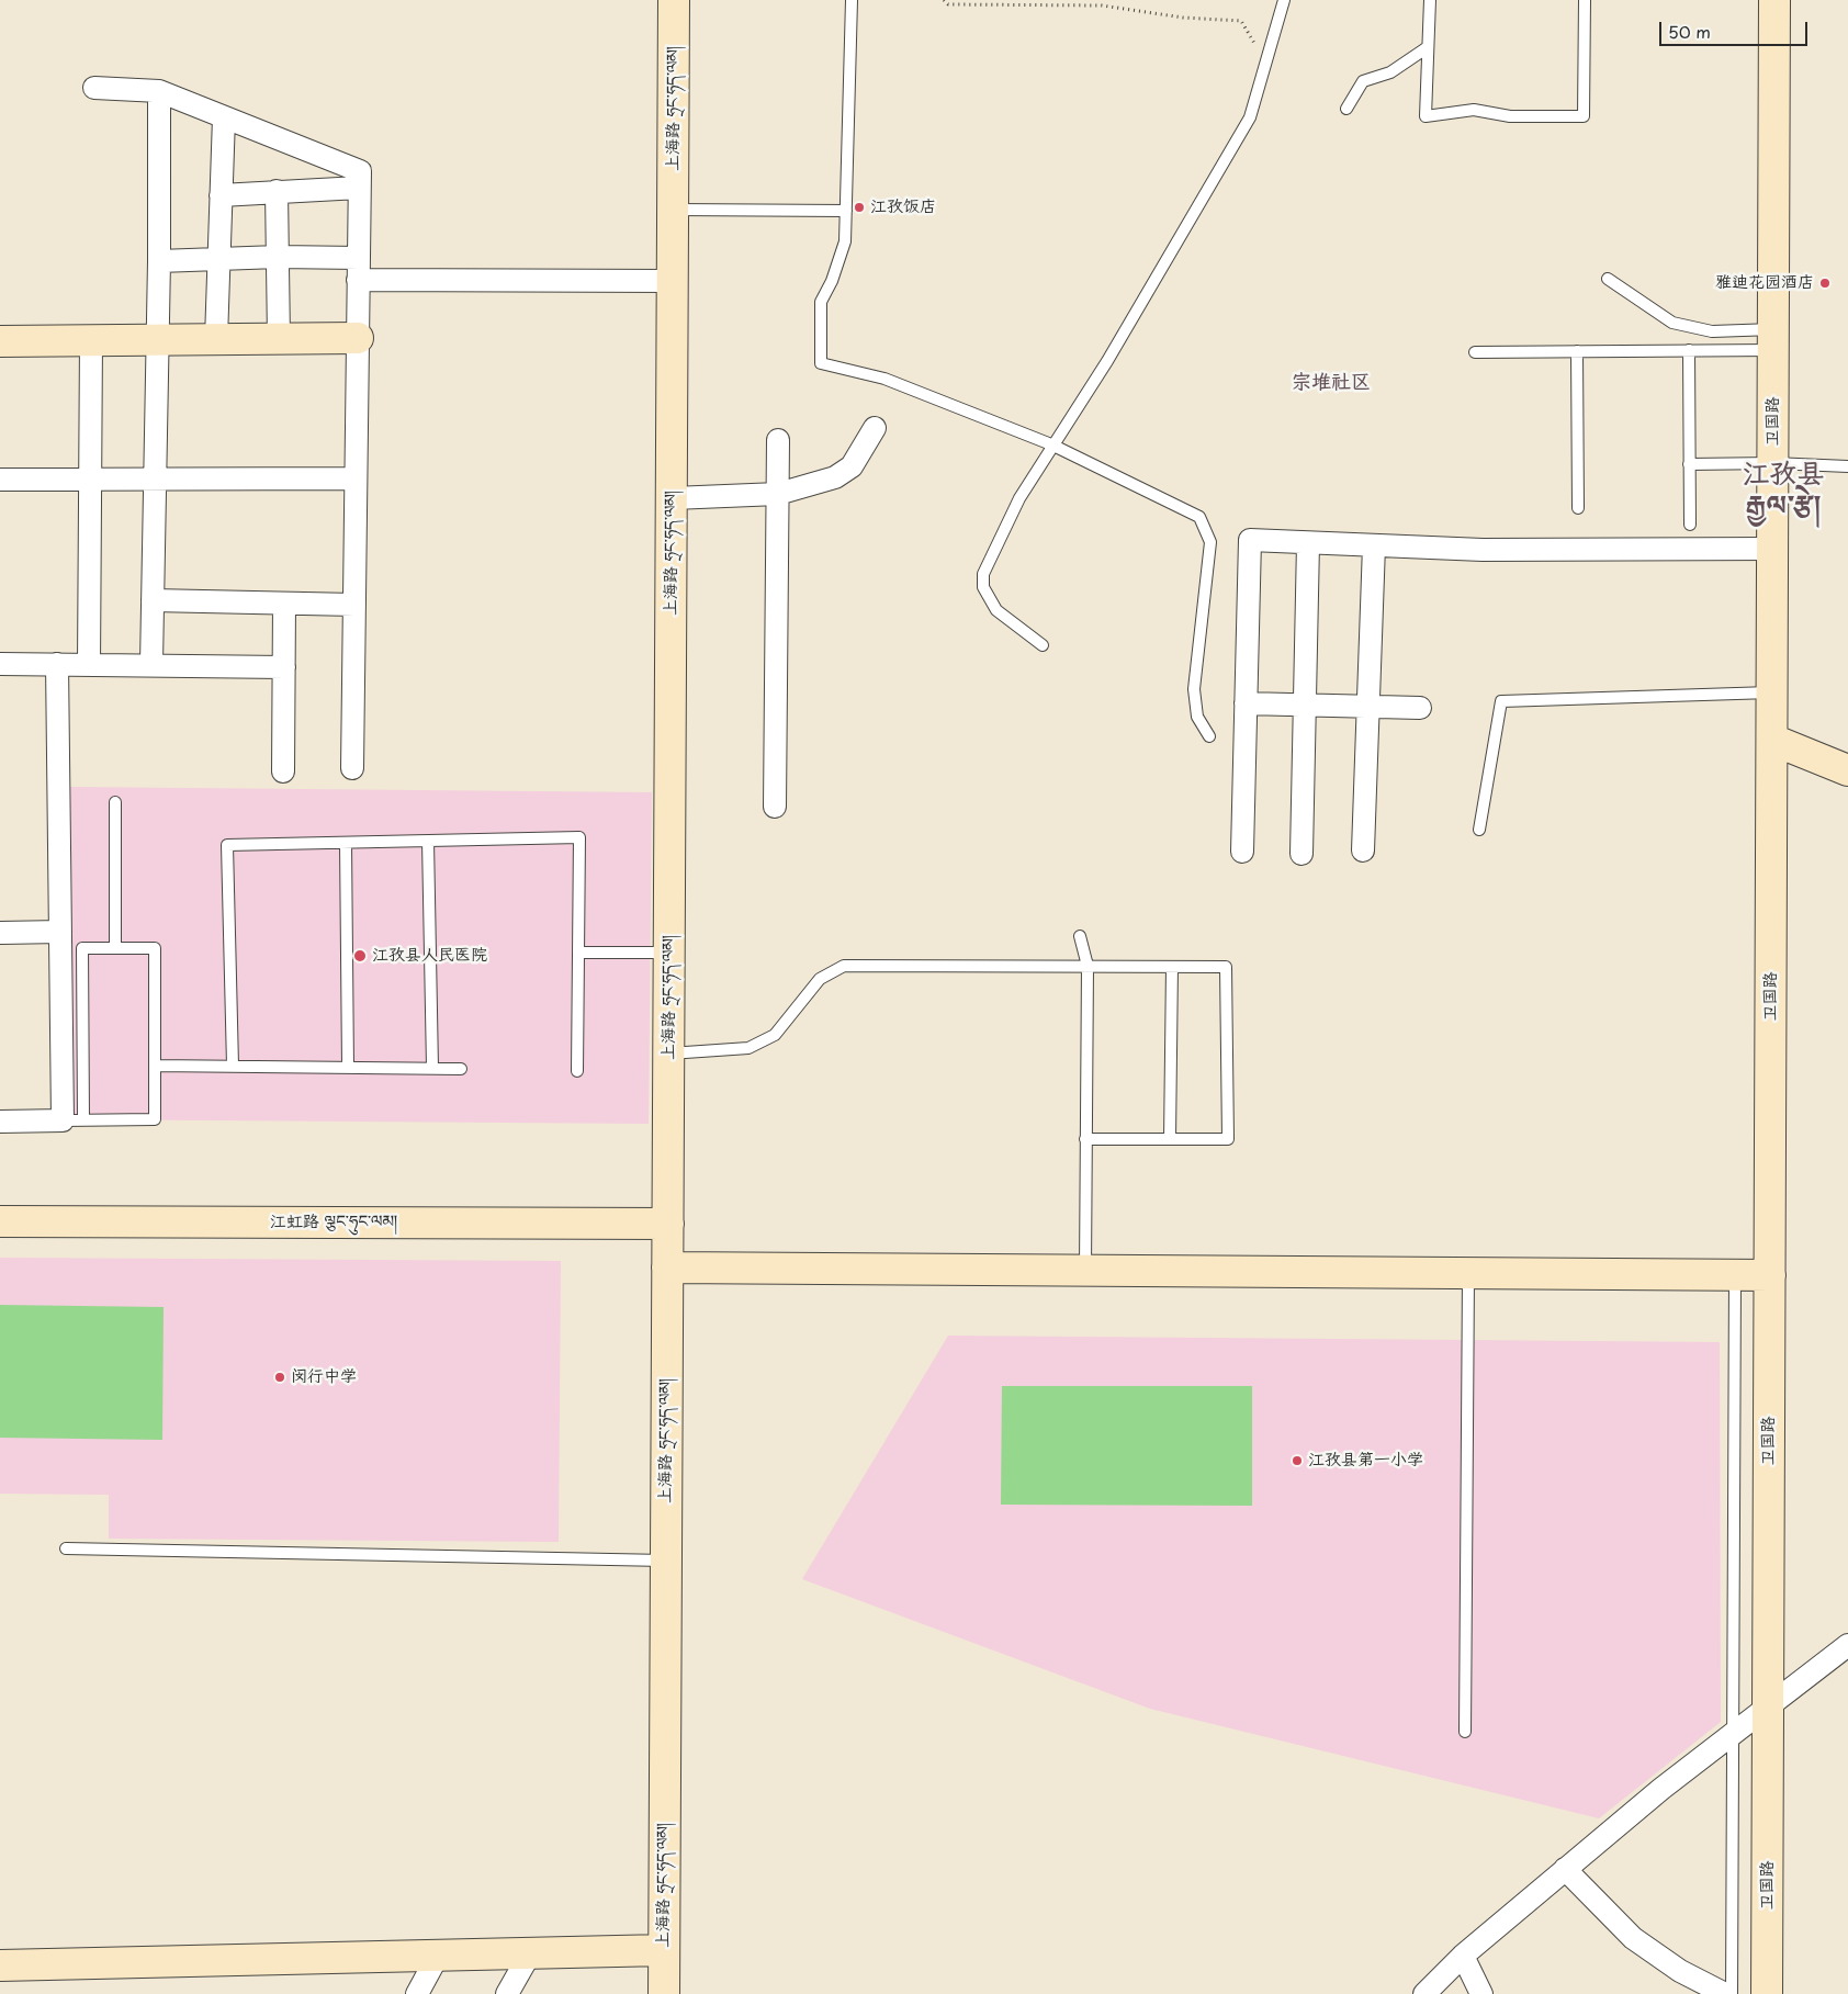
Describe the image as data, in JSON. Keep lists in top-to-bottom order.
{
  "streets": {
    "main road": ["上海路 ཧྲང་ཧད་ལམ།", "卫国路", "江虹路 ལྕང་ཧུང་ལམ།"]
  },
  "crossings": [
    ["上海路 ཧྲང་ཧད་ལམ།", "江虹路 ལྕང་ཧུང་ལམ།"]
  ],
  "districts": ["宗堆社区", "江孜县 རྒྱལ་རྩེ།"],
  "places": [
    "江孜饭店",
    "雅迪花园酒店",
    "江孜县人民医院",
    "闵行中学",
    "江孜县第一小学"
  ],
  "scale_bar": "50 m"
}
